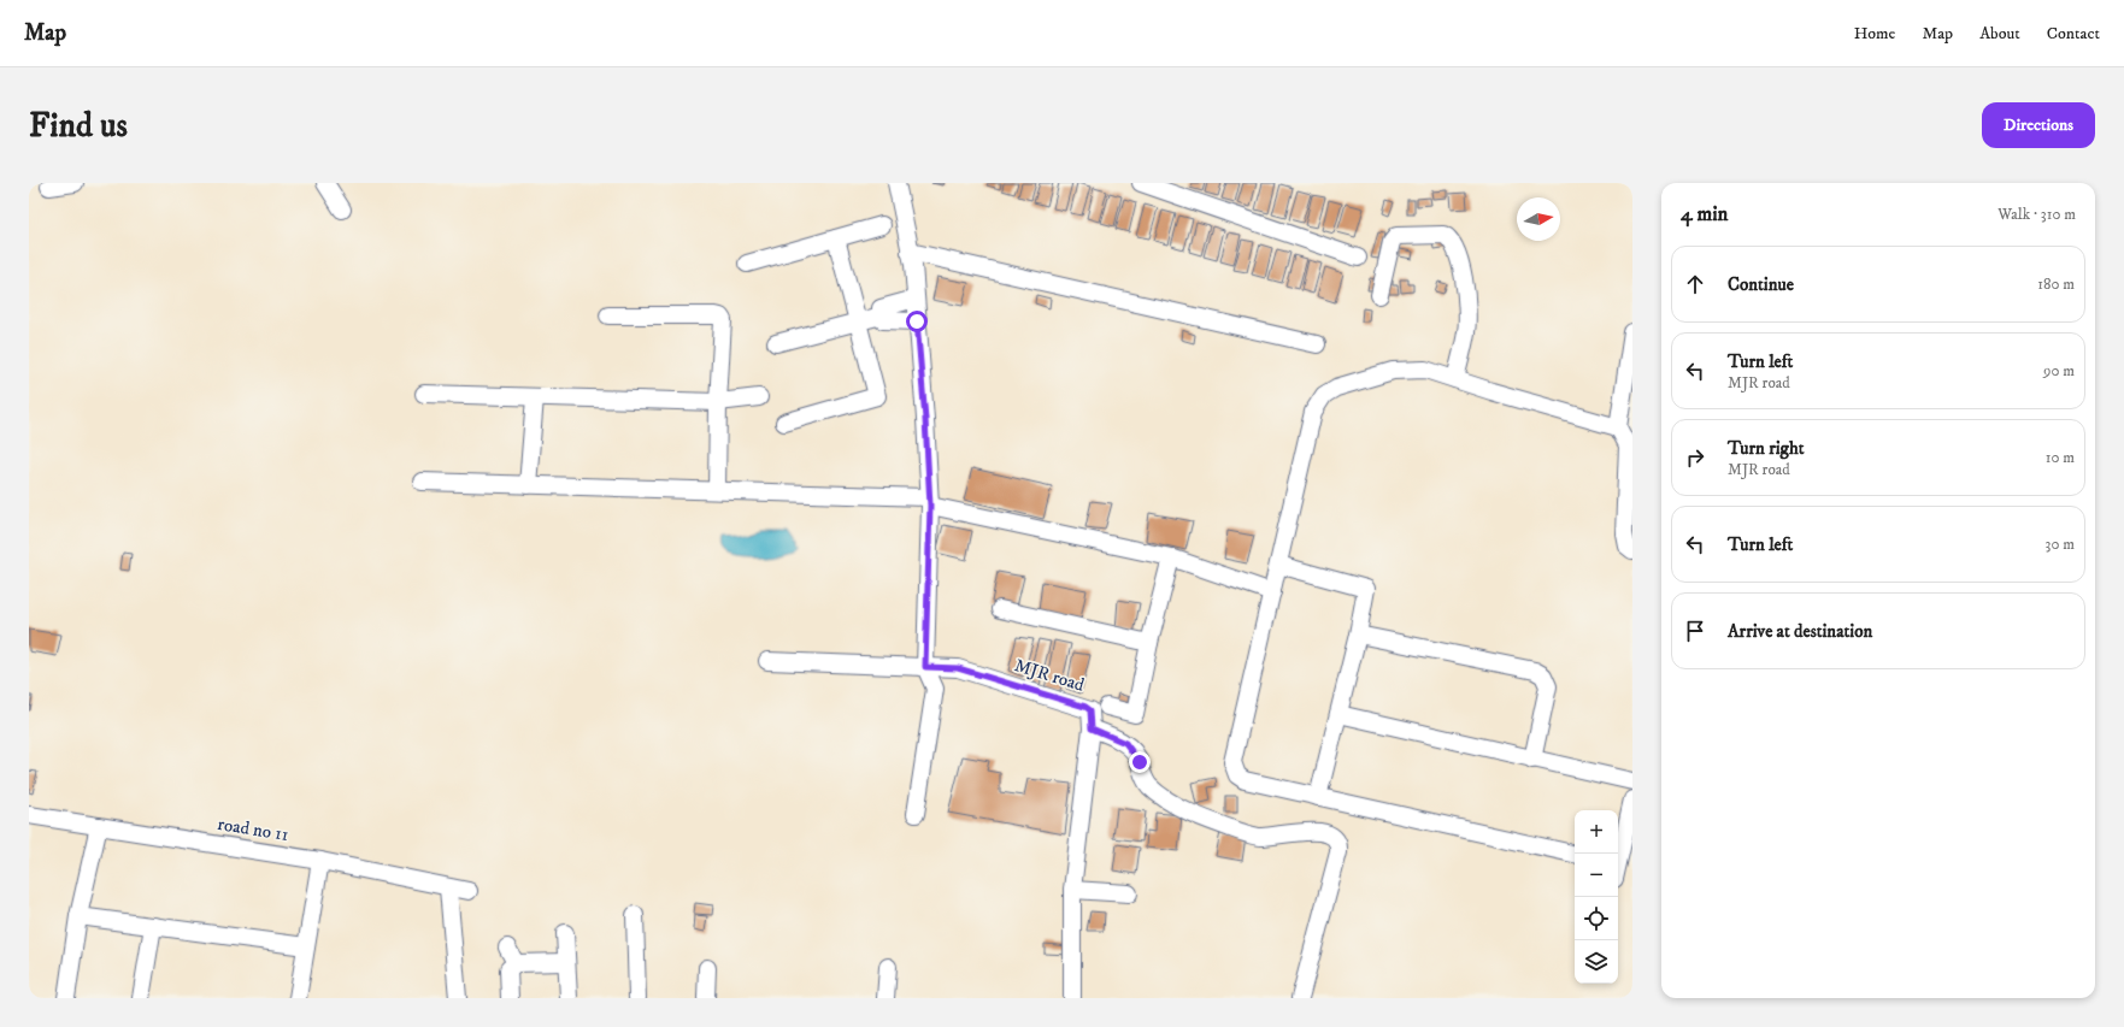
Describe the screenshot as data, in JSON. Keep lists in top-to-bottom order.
{
  "streets": {
    "street": ["MJR road", "road no 11"]
  },
  "north": "right",
  "page": {
    "header": "Map",
    "nav": [
      "Home",
      "Map",
      "About",
      "Contact"
    ],
    "buttons": "Directions",
    "title": "Find us",
    "heading": ["4 min", "Walk · 310 m"],
    "list": [
      ["Continue", "180 m"],
      ["Turn left", "MJR road", "90 m"],
      ["Turn right", "MJR road", "10 m"],
      ["Turn left", "30 m"],
      "Arrive at destination"
    ],
    "map_buttons": ["+", "−"]
  }
}
